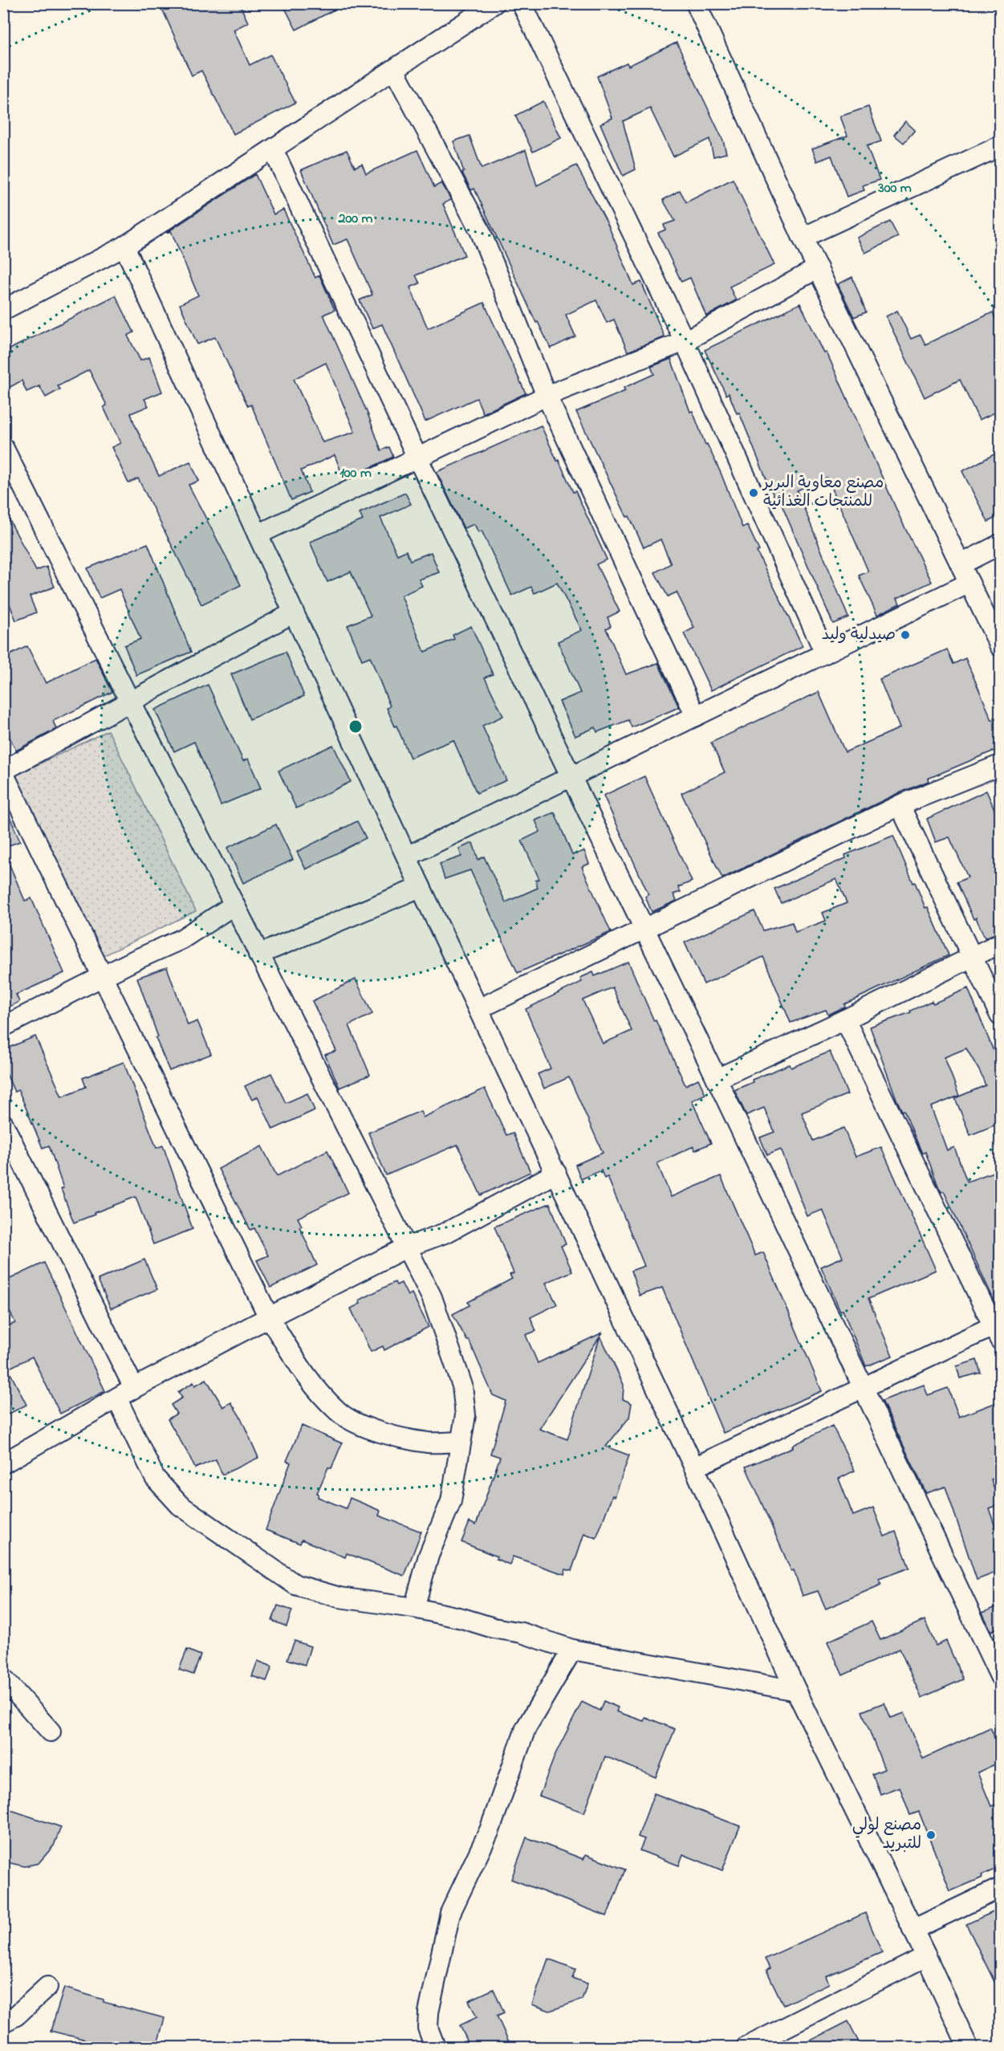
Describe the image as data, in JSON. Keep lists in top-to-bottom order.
{
  "places": ["مصنع معاوية البرير للمنتجات الغذائية", "صيدلية وليد", "مصنع لولي للتبريد"],
  "rings": ["300 m", "200 m", "100 m"]
}
